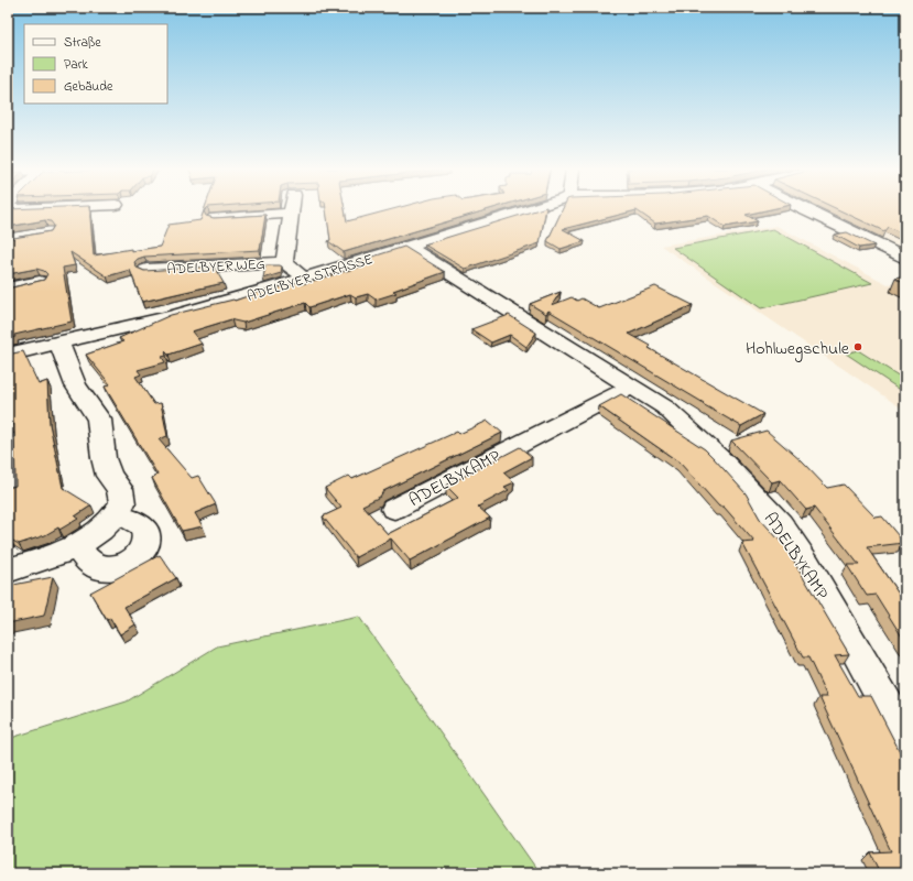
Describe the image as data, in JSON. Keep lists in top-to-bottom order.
{
  "streets": {
    "street": ["ADELBYER WEG", "ADELBYER STRASSE", "ADELBYKAMP"]
  },
  "crossings": [
    ["ADELBYER WEG", "ADELBYER STRASSE"],
    ["ADELBYER STRASSE", "ADELBYKAMP"]
  ],
  "places": ["Hohlwegschule"],
  "legend": ["Straße", "Park", "Gebäude"]
}
